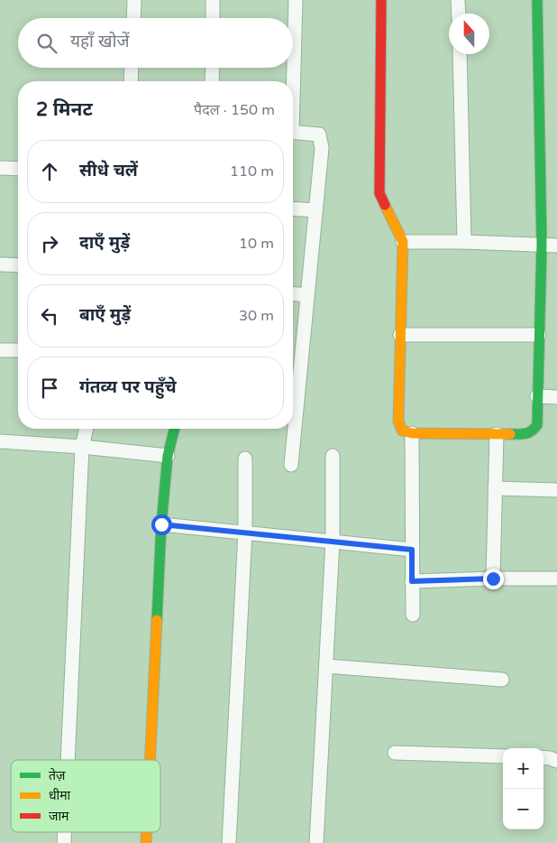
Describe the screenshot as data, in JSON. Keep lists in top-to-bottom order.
{
  "legend": ["तेज़", "धीमा", "जाम"],
  "north": "top",
  "page": {
    "search": "यहाँ खोजें",
    "heading": ["2 मिनट", "पैदल · 150 m"],
    "list": [
      ["सीधे चलें", "110 m"],
      ["दाएँ मुड़ें", "10 m"],
      ["बाएँ मुड़ें", "30 m"],
      "गंतव्य पर पहुँचे"
    ],
    "map_buttons": ["+", "−"]
  }
}
